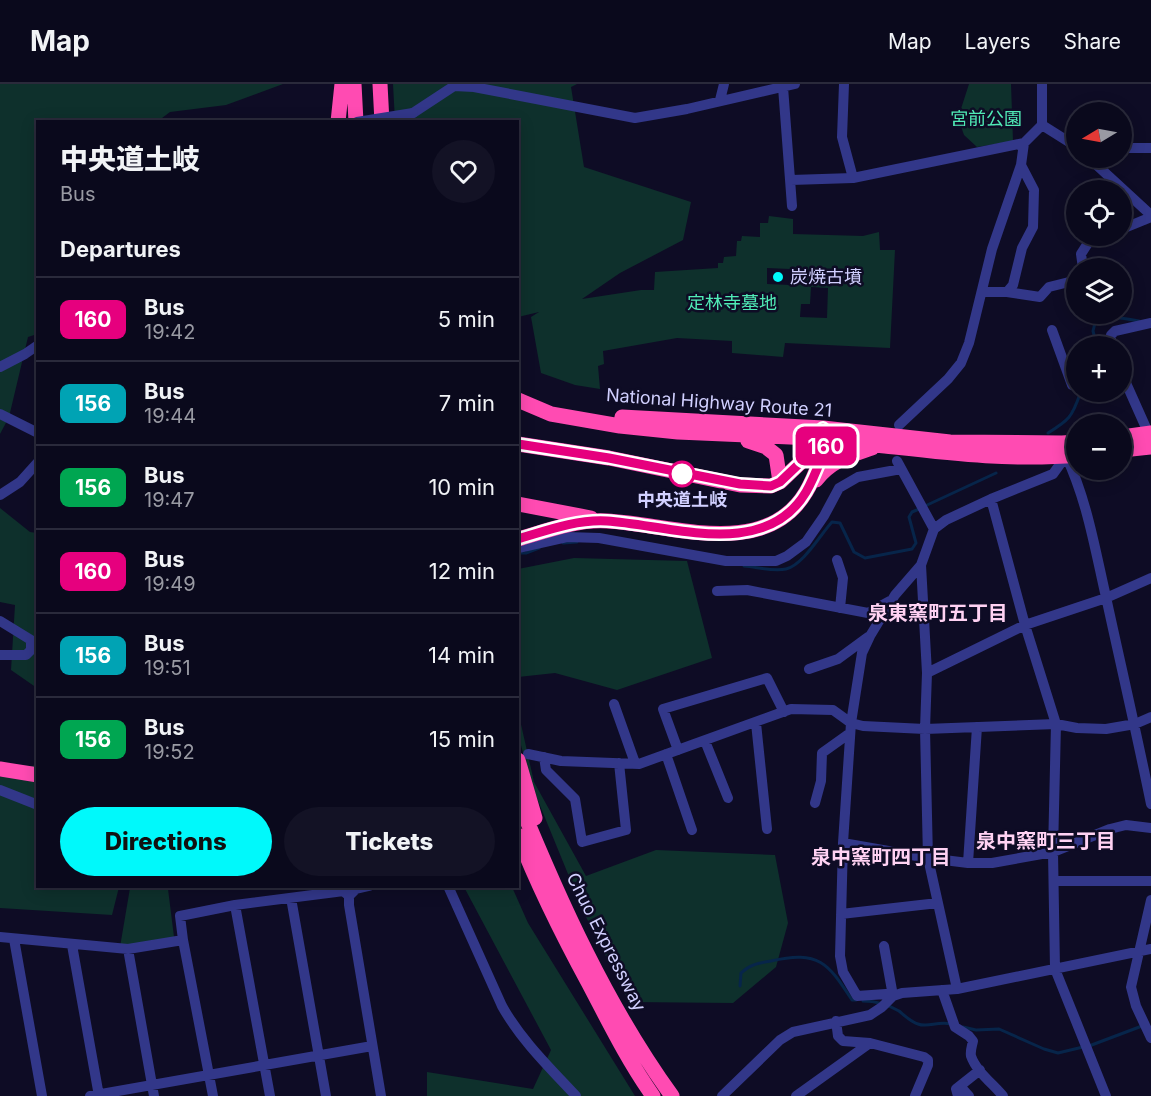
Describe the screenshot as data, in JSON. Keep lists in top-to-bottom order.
{
  "streets": {
    "highway": ["National Highway Route 21", "Chuo Expressway"]
  },
  "districts": ["泉東窯町五丁目", "泉中窯町三丁目", "泉中窯町四丁目"],
  "parks": ["宮前公園", "定林寺墓地"],
  "places": ["炭焼古墳", "中央道土岐"],
  "lines": ["bus line 160"],
  "north": "left",
  "page": {
    "header": "Map",
    "nav": ["Map", "Layers", "Share"],
    "on_map": "160",
    "map_buttons": ["+", "−"],
    "heading": [
      ["中央道土岐", "Bus"],
      "Departures"
    ],
    "list": [
      {
        "mark": "160",
        "name": "Bus",
        "note": "19:42",
        "value": "5 min"
      },
      {
        "mark": "156",
        "name": "Bus",
        "note": "19:44",
        "value": "7 min"
      },
      {
        "mark": "156",
        "name": "Bus",
        "note": "19:47",
        "value": "10 min"
      },
      {
        "mark": "160",
        "name": "Bus",
        "note": "19:49",
        "value": "12 min"
      },
      {
        "mark": "156",
        "name": "Bus",
        "note": "19:51",
        "value": "14 min"
      },
      {
        "mark": "156",
        "name": "Bus",
        "note": "19:52",
        "value": "15 min"
      }
    ],
    "buttons": ["Directions", "Tickets"]
  }
}
